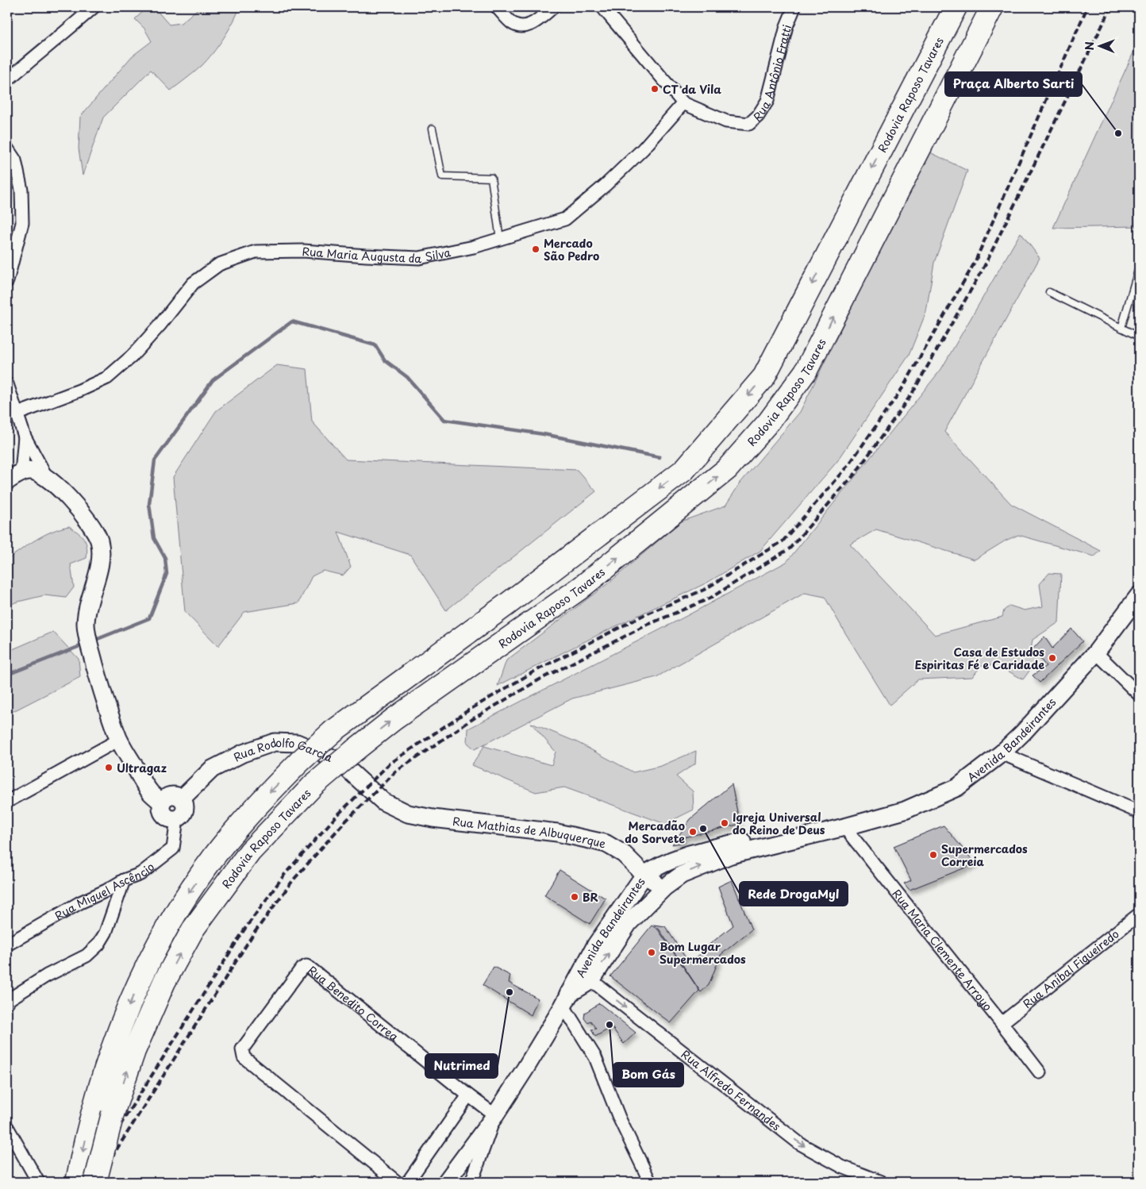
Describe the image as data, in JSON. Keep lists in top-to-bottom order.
{
  "streets": {
    "highway": ["Rodovia Raposo Tavares"],
    "main road": ["Avenida Bandeirantes", "Rua Rodolfo Garcia", "Rua Mathias de Albuquerque"],
    "street": [
      "Rua Antônio Fratti",
      "Rua Maria Augusta da Silva",
      "Rua Miguel Ascêncio",
      "Rua Maria Clemente Arroyo",
      "Rua Aníbal Figueiredo",
      "Rua Benedito Correa",
      "Rua Alfredo Fernandes"
    ]
  },
  "crossings": [
    ["Rua Antônio Fratti", "Rua Maria Augusta da Silva"],
    ["Avenida Bandeirantes", "Rua Mathias de Albuquerque"],
    ["Avenida Bandeirantes", "Rua Maria Clemente Arroyo"],
    ["Avenida Bandeirantes", "Rua Benedito Correa"],
    ["Avenida Bandeirantes", "Rua Alfredo Fernandes"],
    ["Rua Rodolfo Garcia", "Rua Mathias de Albuquerque"],
    ["Rua Rodolfo Garcia", "Rua Miguel Ascêncio"],
    ["Rua Maria Clemente Arroyo", "Rua Aníbal Figueiredo"]
  ],
  "one_way": ["Rua Alfredo Fernandes"],
  "places": [
    "CT da Vila",
    "Praça Alberto Sarti",
    "Mercado São Pedro",
    "Casa de Estudos Espiritas Fé e Caridade",
    "Ultragaz",
    "Igreja Universal do Reino de Deus",
    "Rede DrogaMyl",
    "Mercadão do Sorvete",
    "Supermercados Correia",
    "BR",
    "Bom Lugar Supermercados",
    "Nutrimed",
    "Bom Gás"
  ],
  "north": "left"
}
